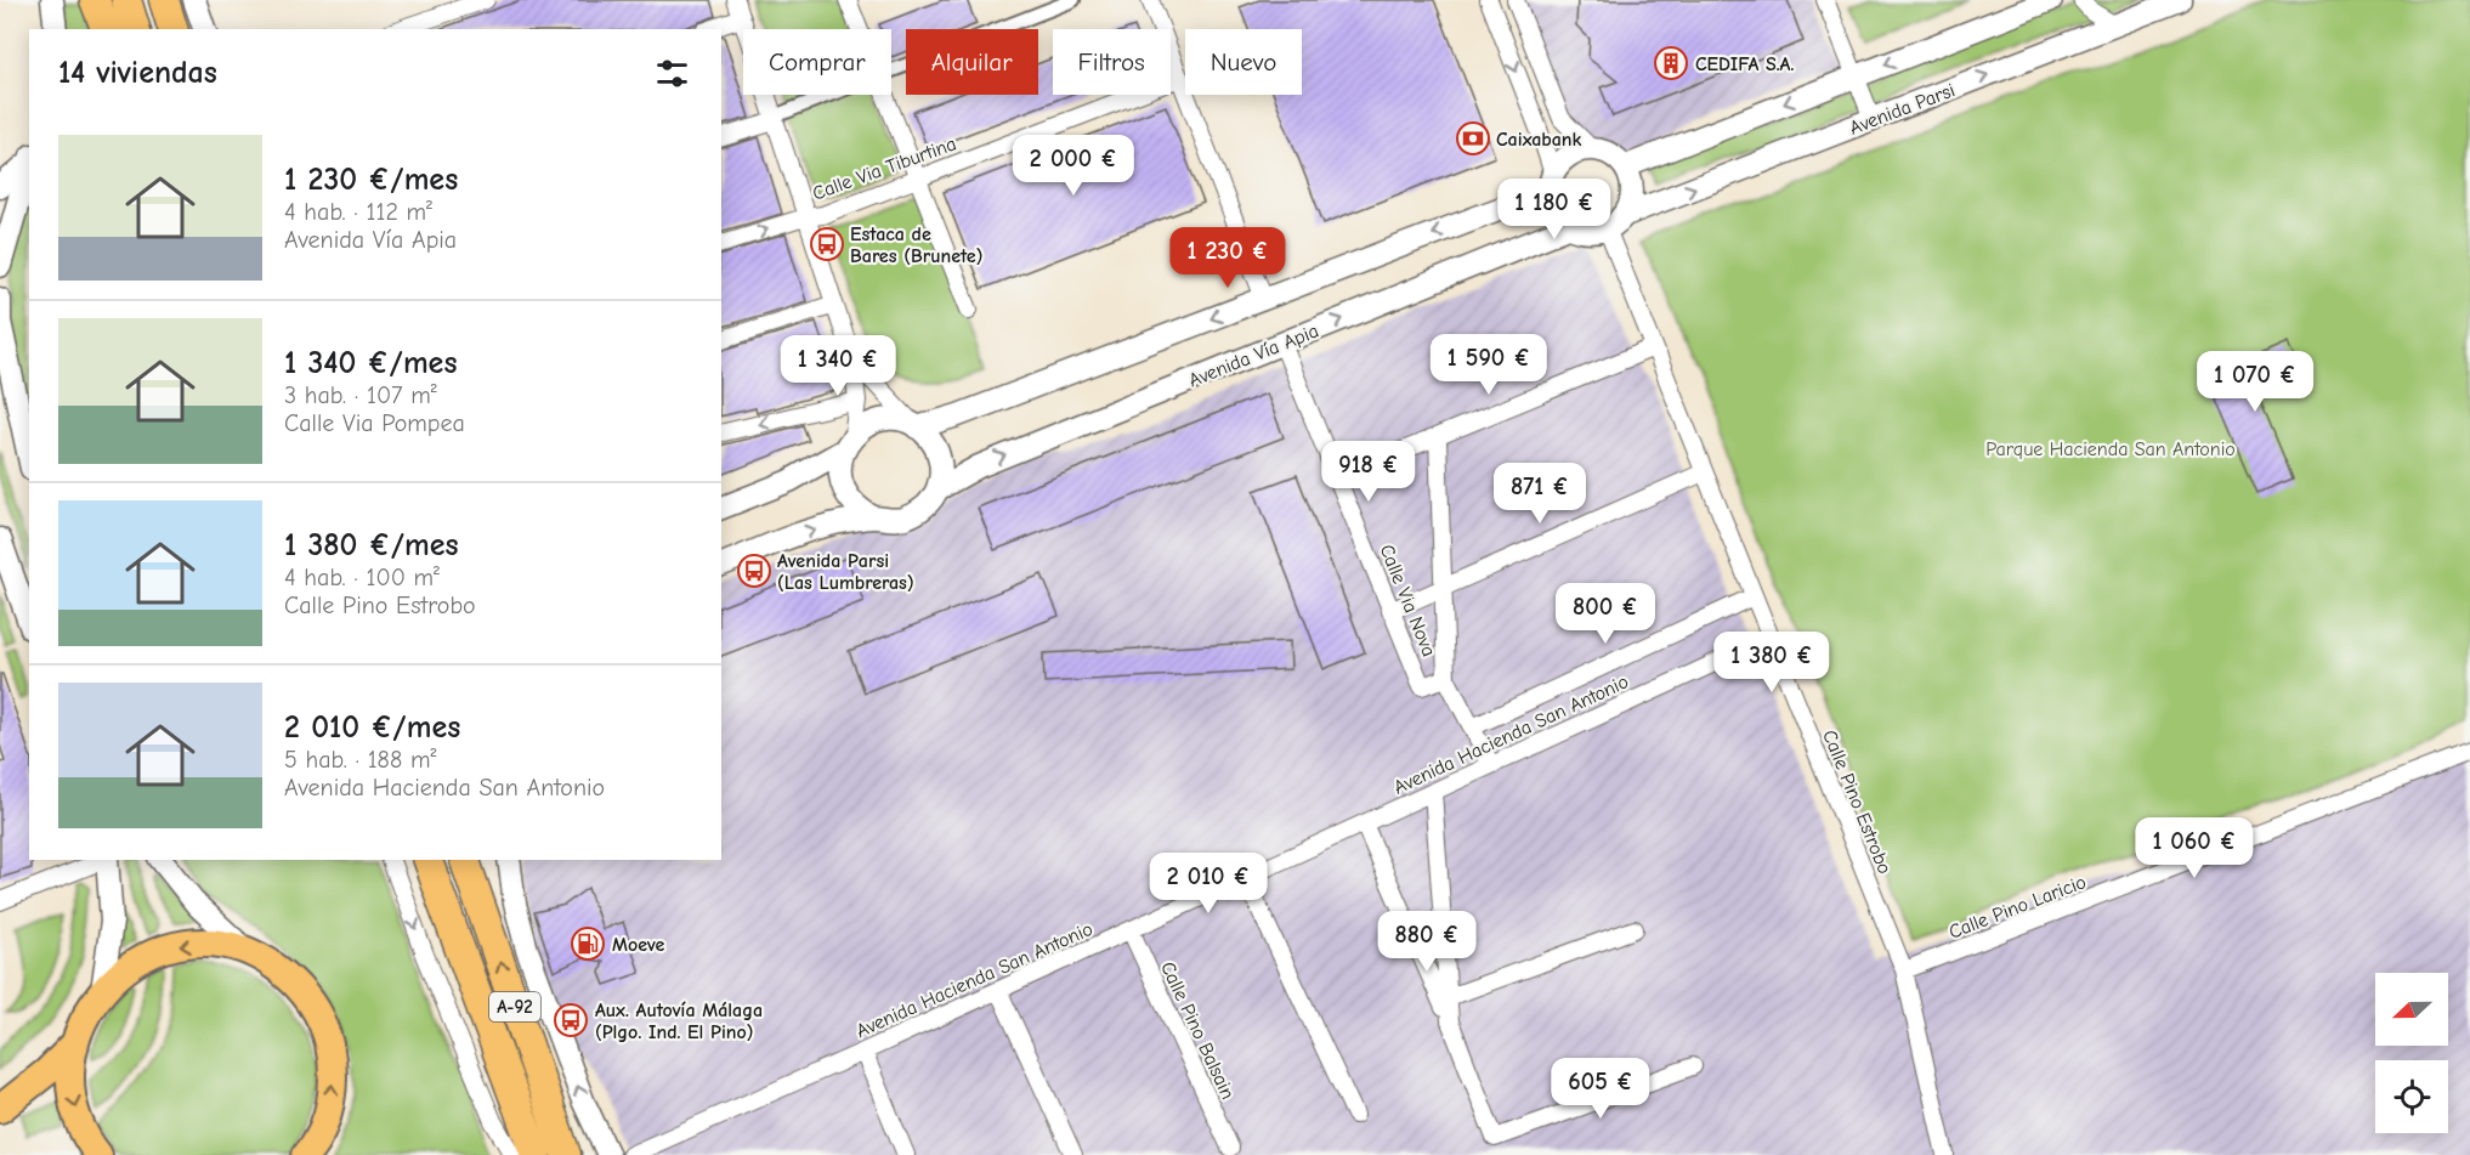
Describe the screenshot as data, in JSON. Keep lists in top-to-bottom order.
{
  "streets": {
    "highway": ["A-92"],
    "street": [
      "Avenida Parsi",
      "Calle Via Tiburtina",
      "Avenida Vía Apia",
      "Calle Via Nova",
      "Avenida Hacienda San Antonio",
      "Calle Pino Estrobo",
      "Calle Pino Laricio",
      "Calle Pino Balsain"
    ]
  },
  "crossings": [
    ["Avenida Parsi", "Avenida Vía Apia"],
    ["Avenida Parsi", "Calle Pino Estrobo"],
    ["Avenida Vía Apia", "Calle Via Nova"],
    ["Avenida Vía Apia", "Calle Pino Estrobo"],
    ["Avenida Hacienda San Antonio", "Calle Pino Estrobo"],
    ["Avenida Hacienda San Antonio", "Calle Pino Balsain"],
    ["Calle Pino Estrobo", "Calle Pino Laricio"]
  ],
  "parks": ["Parque Hacienda San Antonio"],
  "places": {
    "building": ["CEDIFA S.A."],
    "bank": ["Caixabank"],
    "bus stop": ["Estaca de Bares (Brunete)", "Avenida Parsi (Las Lumbreras)", "Aux. Autovía Málaga (Plgo. Ind. El Pino)"],
    "fuel station": ["Moeve"]
  },
  "north": "left",
  "page": {
    "chip": [
      "Comprar",
      "Alquilar",
      "Filtros",
      "Nuevo"
    ],
    "heading": "14 viviendas",
    "list": [
      {
        "name": "1 230 €/mes",
        "note": "4 hab. · 112 m² · Avenida Vía Apia"
      },
      {
        "name": "1 340 €/mes",
        "note": "3 hab. · 107 m² · Calle Via Pompea"
      },
      {
        "name": "1 380 €/mes",
        "note": "4 hab. · 100 m² · Calle Pino Estrobo"
      },
      {
        "name": "2 010 €/mes",
        "note": "5 hab. · 188 m² · Avenida Hacienda San Antonio"
      }
    ],
    "price": [
      "2 000 €",
      "1 180 €",
      "1 230 €",
      "1 590 €",
      "1 340 €",
      "1 070 €",
      "918 €",
      "871 €",
      "800 €",
      "1 380 €",
      "1 060 €",
      "2 010 €",
      "880 €",
      "605 €"
    ]
  }
}
